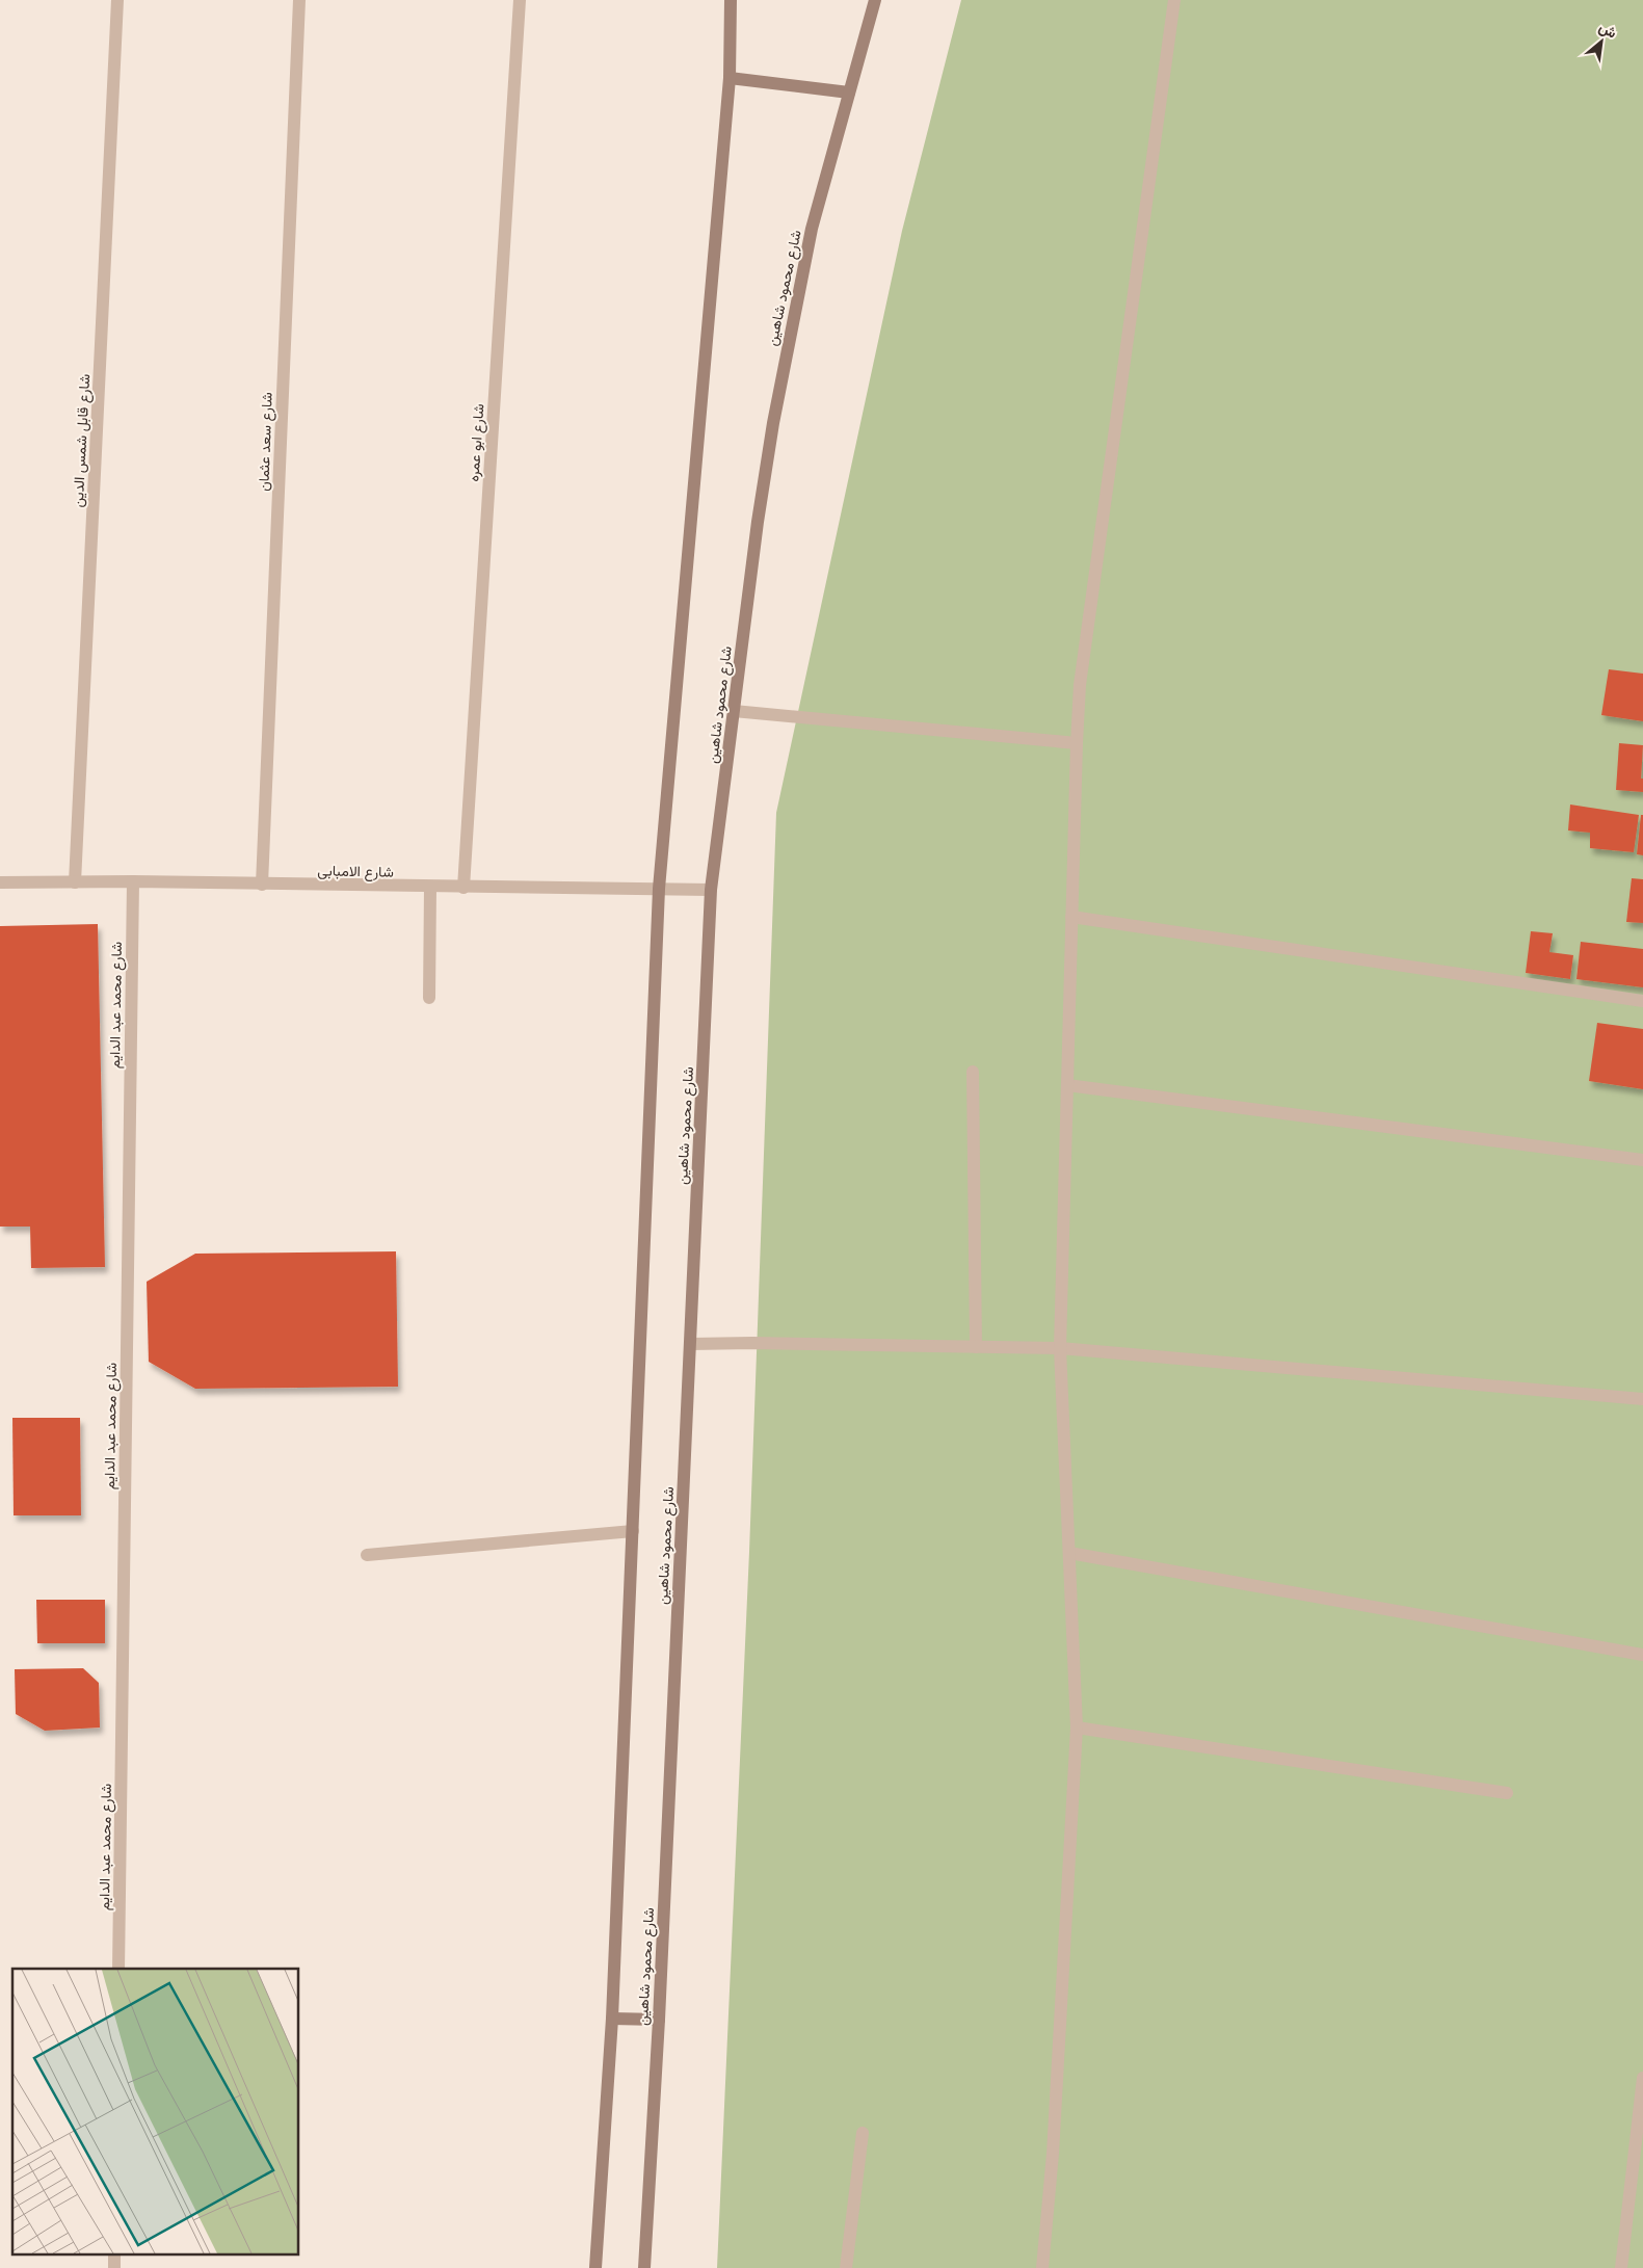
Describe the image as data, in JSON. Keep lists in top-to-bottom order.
{
  "streets": {
    "main road": ["شارع محمود شاهين"],
    "street": [
      "شارع قابل شمس الدين",
      "شارع سعد عثمان",
      "شارع ابو عمره",
      "شارع الامبابى",
      "شارع محمد عبد الدايم"
    ]
  },
  "crossings": [
    ["شارع محمود شاهين", "شارع الامبابى"],
    ["شارع قابل شمس الدين", "شارع الامبابى"],
    ["شارع سعد عثمان", "شارع الامبابى"],
    ["شارع ابو عمره", "شارع الامبابى"],
    ["شارع الامبابى", "شارع محمد عبد الدايم"]
  ],
  "north": "top right"
}
